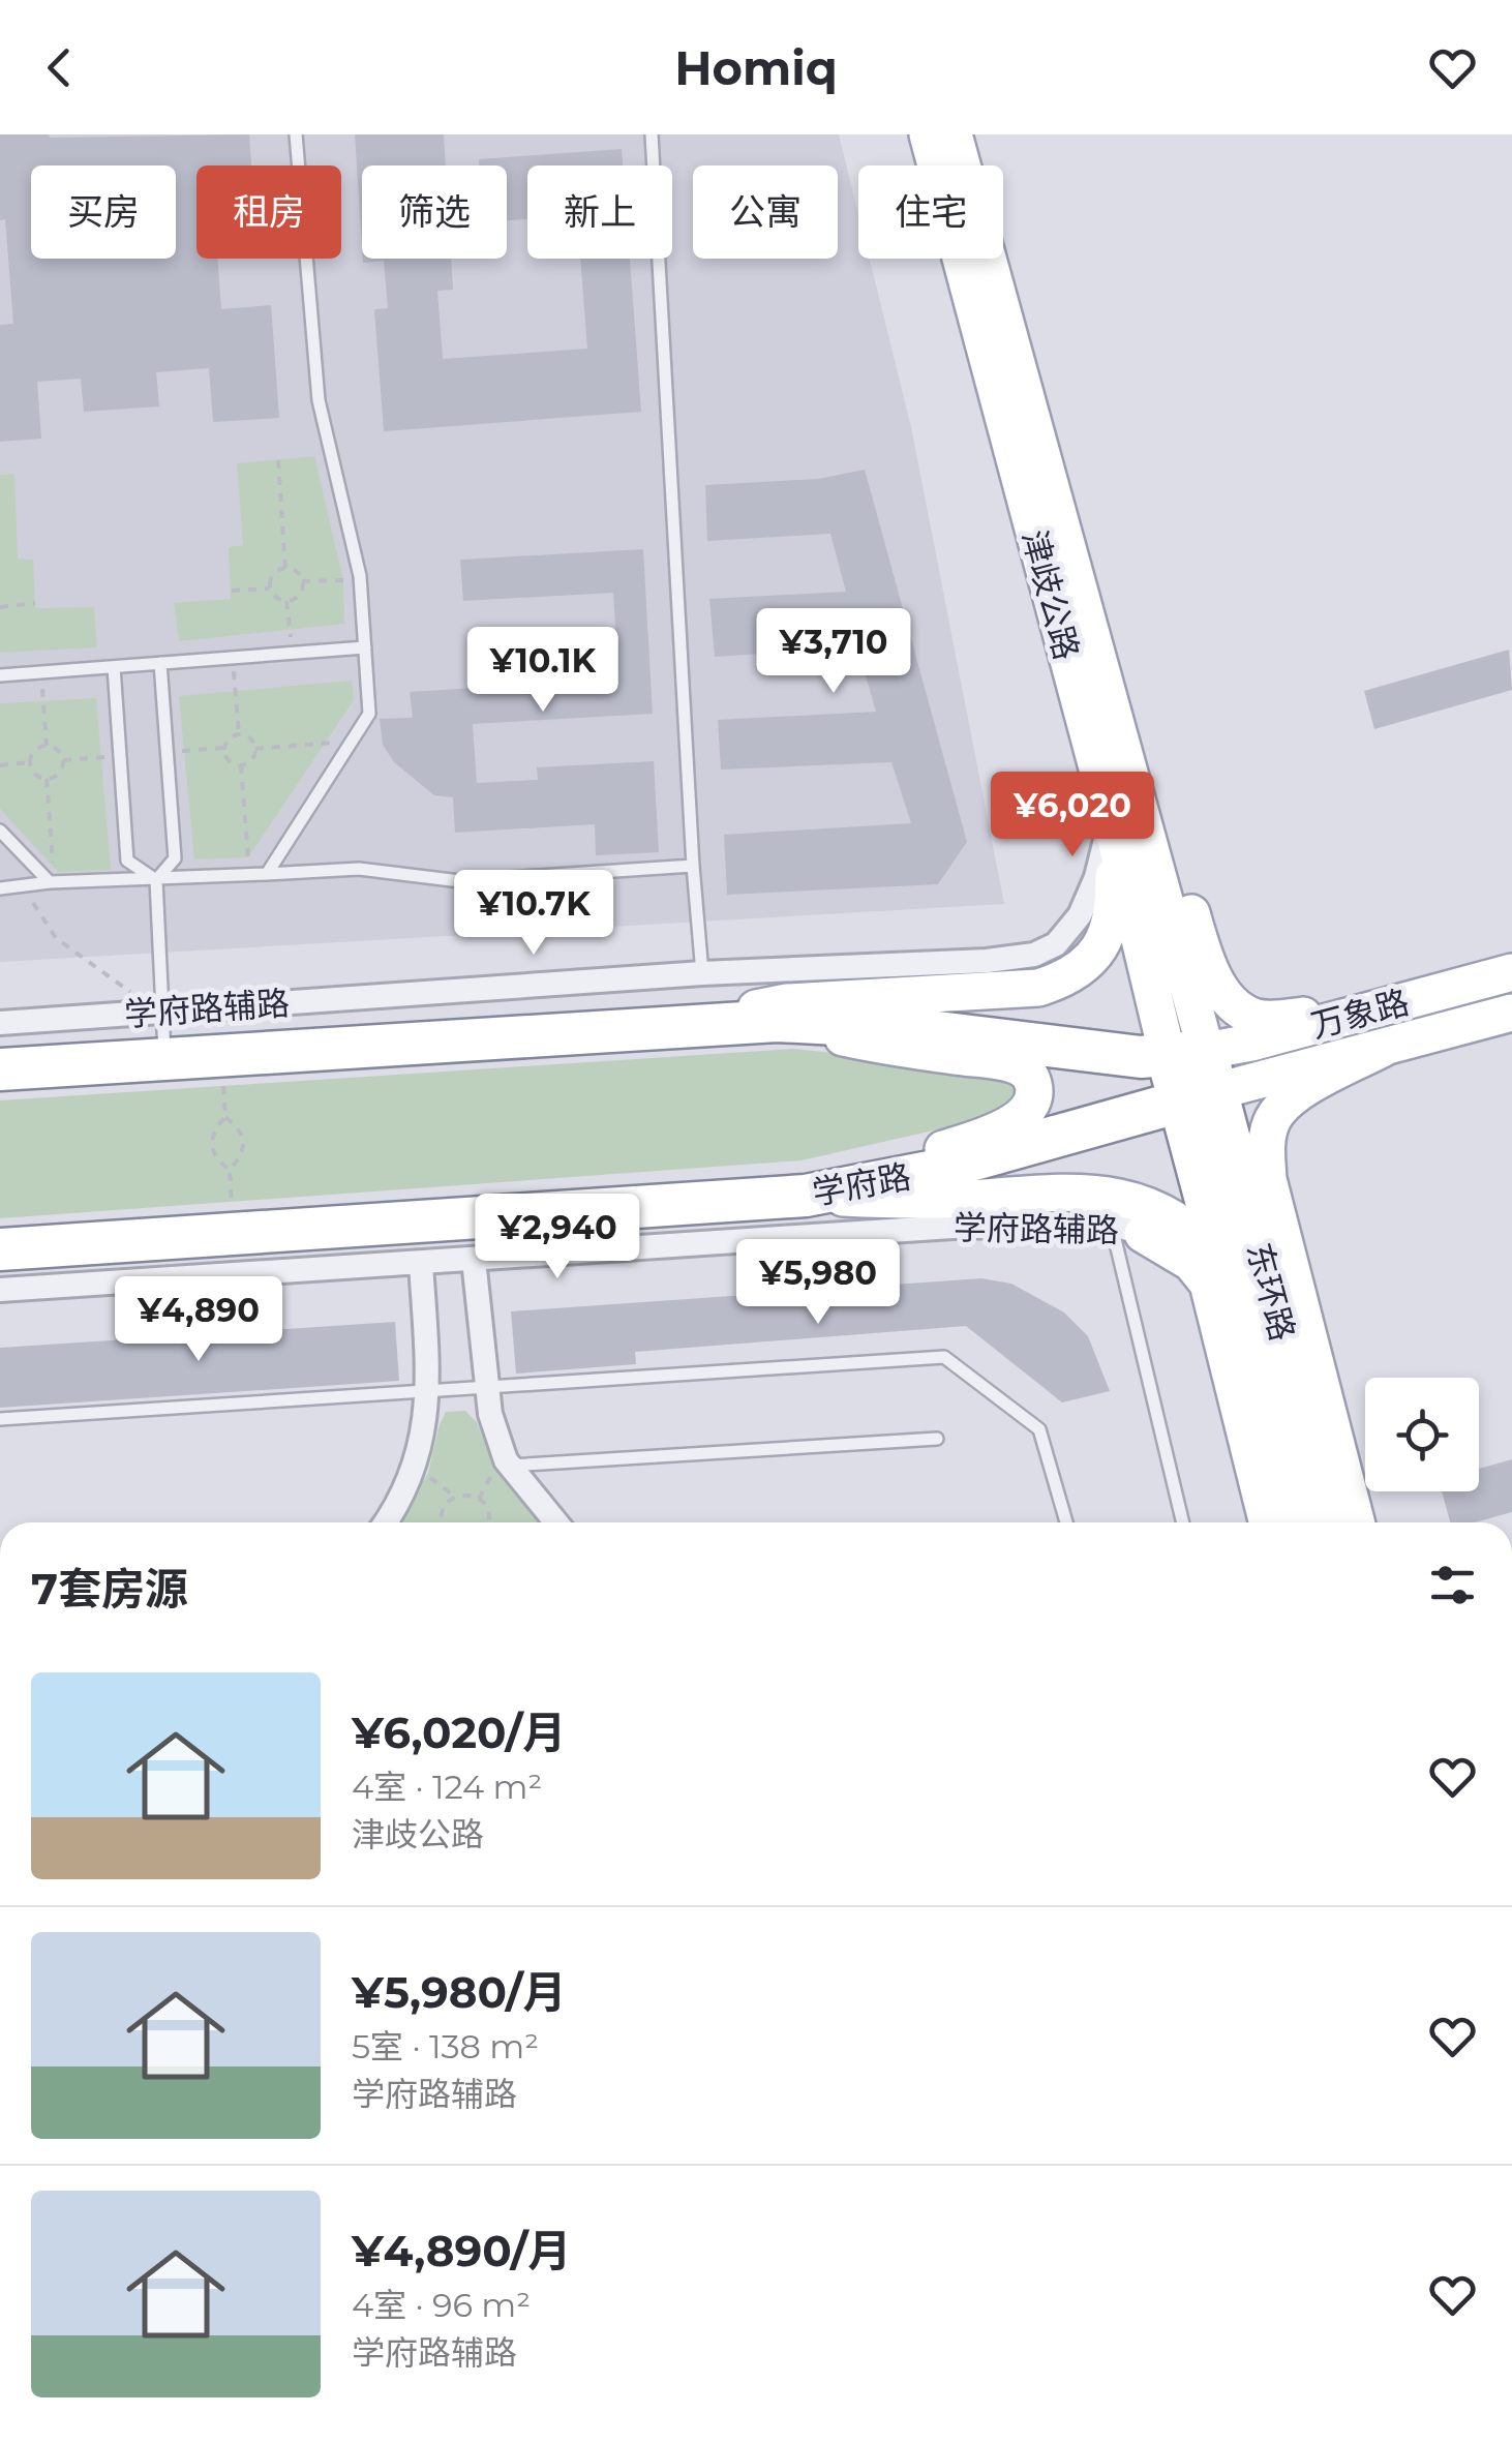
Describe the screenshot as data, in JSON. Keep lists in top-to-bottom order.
{
  "streets": {
    "highway": ["学府路", "东环路"],
    "main road": ["津歧公路", "万象路"],
    "street": ["学府路辅路"]
  },
  "crossings": [
    ["津歧公路", "学府路辅路"],
    ["津歧公路", "万象路"],
    ["津歧公路", "东环路"],
    ["万象路", "学府路"],
    ["万象路", "东环路"],
    ["学府路", "东环路"]
  ],
  "page": {
    "header": "Homiq",
    "chip": [
      "买房",
      "租房",
      "筛选",
      "新上",
      "公寓",
      "住宅"
    ],
    "price": [
      "¥3,710",
      "¥10.1K",
      "¥6,020",
      "¥10.7K",
      "¥2,940",
      "¥5,980",
      "¥4,890"
    ],
    "heading": "7套房源",
    "list": [
      {
        "name": "¥6,020/月",
        "note": "4室 · 124 m² · 津歧公路"
      },
      {
        "name": "¥5,980/月",
        "note": "5室 · 138 m² · 学府路辅路"
      },
      {
        "name": "¥4,890/月",
        "note": "4室 · 96 m² · 学府路辅路"
      }
    ]
  }
}
